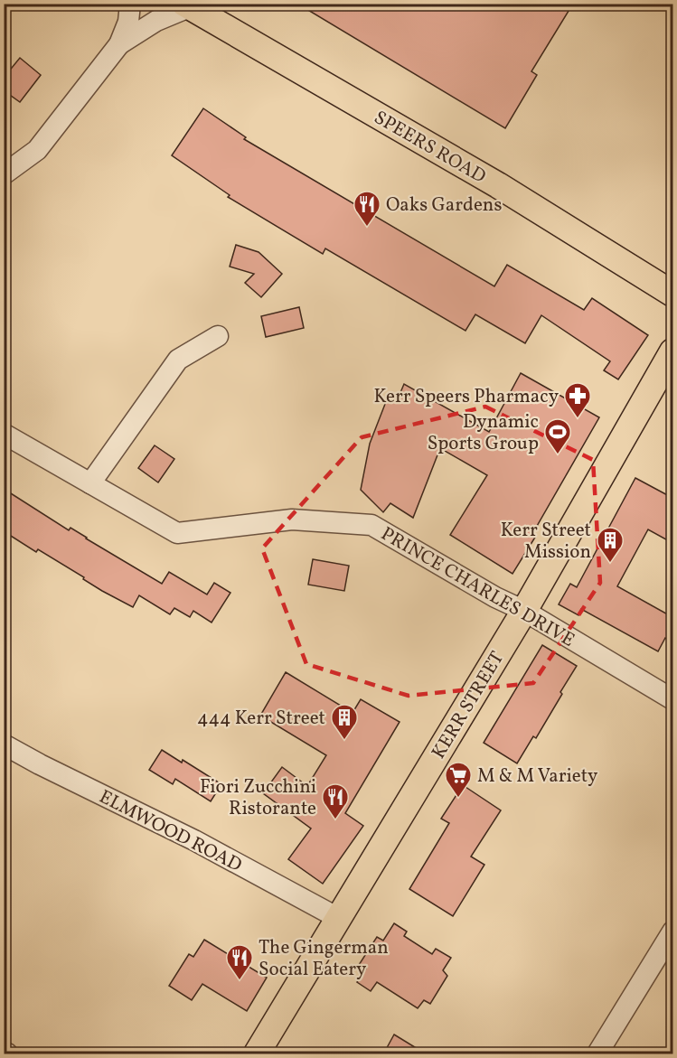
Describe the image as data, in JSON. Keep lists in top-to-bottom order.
{
  "streets": {
    "main road": ["SPEERS ROAD", "KERR STREET"],
    "street": ["PRINCE CHARLES DRIVE", "ELMWOOD ROAD"]
  },
  "crossings": [
    ["PRINCE CHARLES DRIVE", "KERR STREET"],
    ["KERR STREET", "ELMWOOD ROAD"]
  ],
  "places": {
    "restaurant": ["Oaks Gardens", "Fiori Zucchini Ristorante", "The Gingerman Social Eatery"],
    "pharmacy": ["Kerr Speers Pharmacy"],
    "sports": ["Dynamic Sports Group"],
    "building": ["Kerr Street Mission", "444 Kerr Street"],
    "supermarket": ["M & M Variety"]
  }
}
